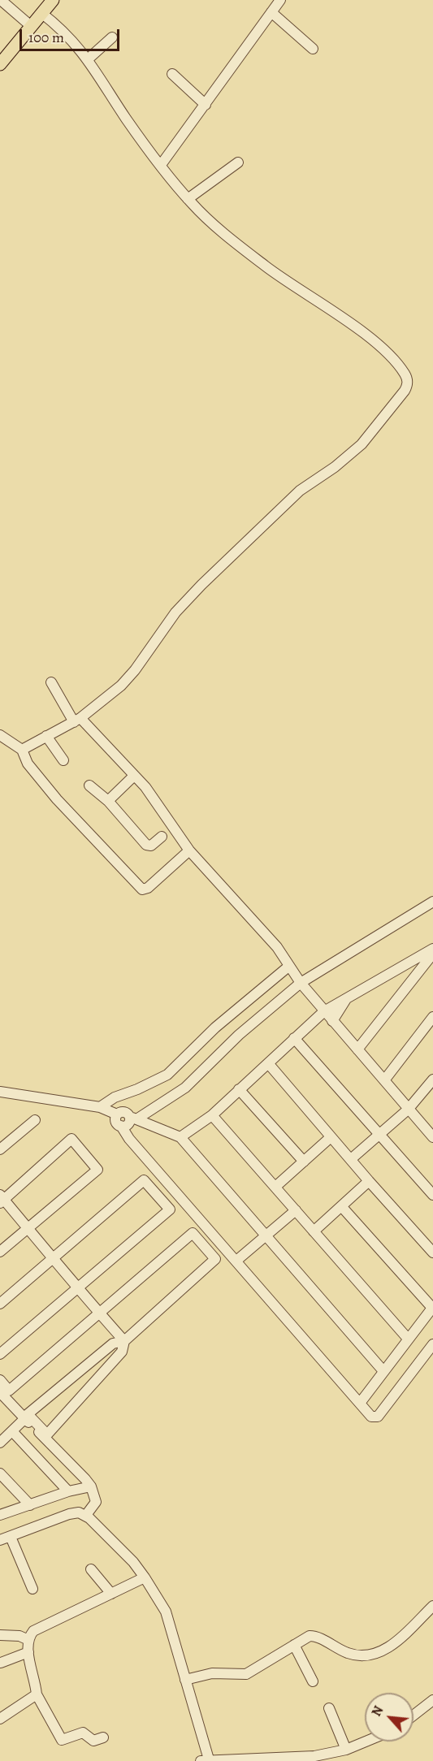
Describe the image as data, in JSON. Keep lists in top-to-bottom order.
{
  "scale_bar": "100 m",
  "north": "top left"
}
